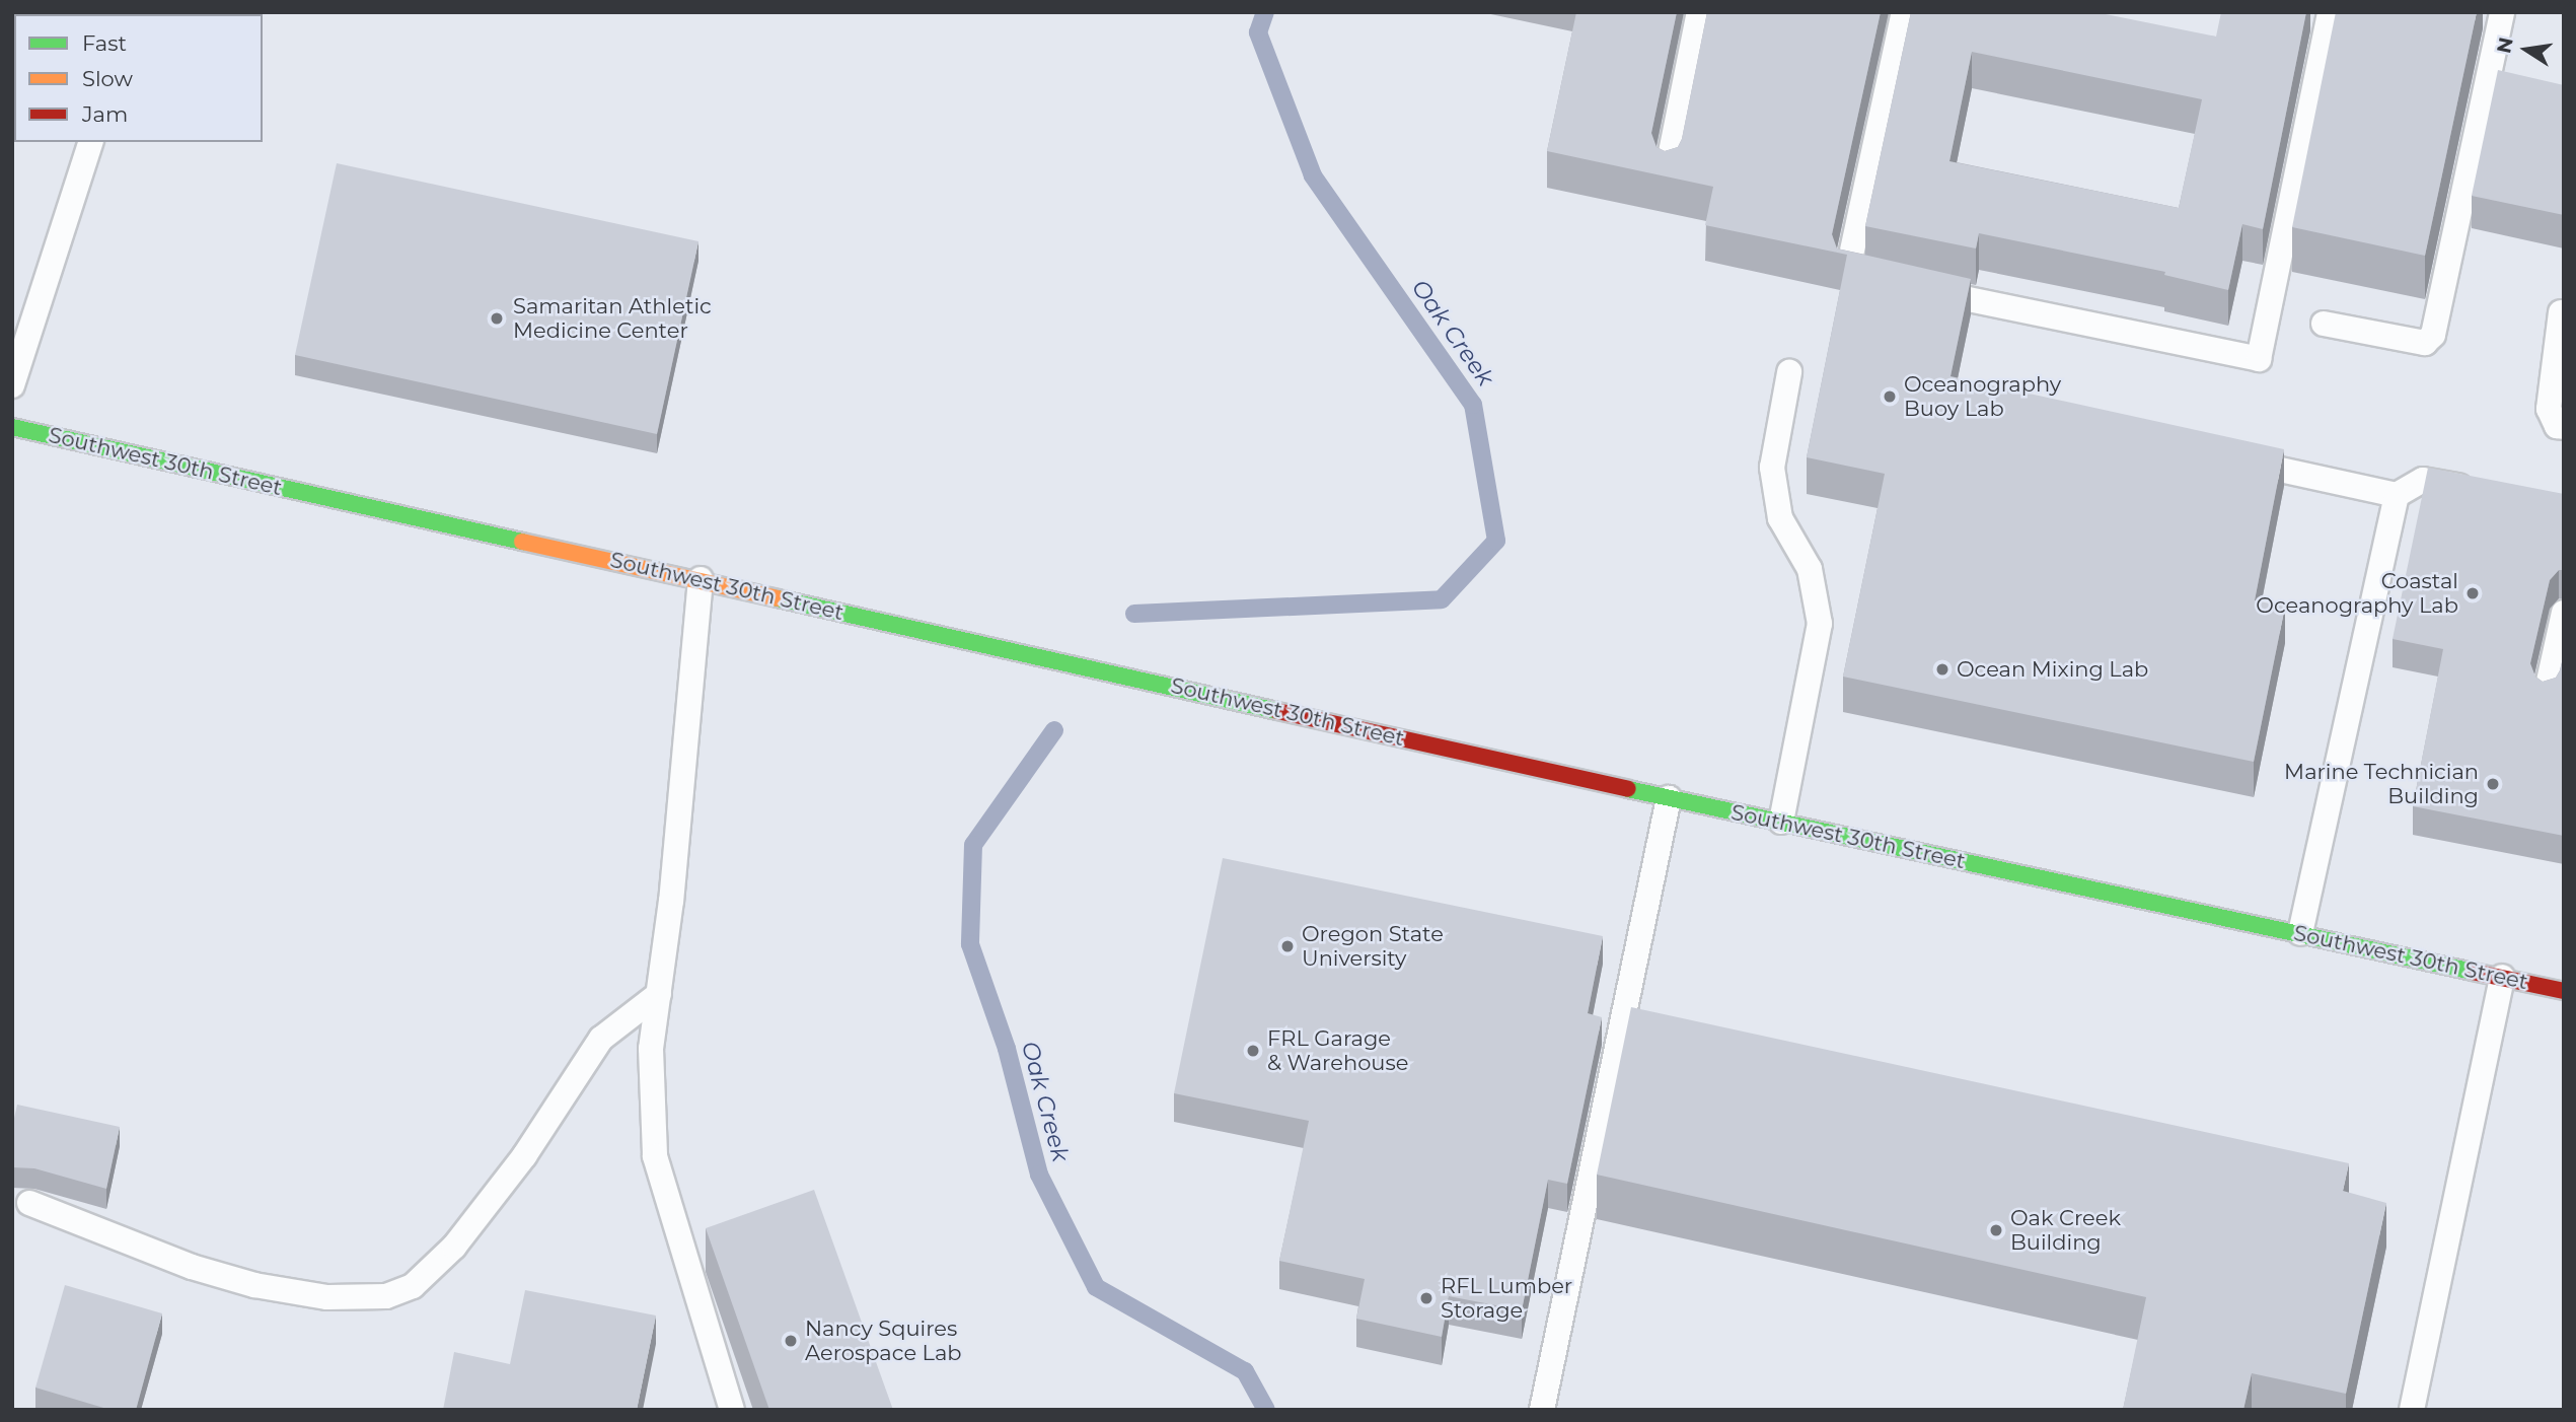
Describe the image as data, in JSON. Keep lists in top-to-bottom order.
{
  "streets": {
    "street": ["Southwest 30th Street"]
  },
  "water": ["Oak Creek"],
  "places": [
    "Samaritan Athletic Medicine Center",
    "Oceanography Buoy Lab",
    "Coastal Oceanography Lab",
    "Ocean Mixing Lab",
    "Marine Technician Building",
    "Oregon State University",
    "FRL Garage & Warehouse",
    "Oak Creek Building",
    "RFL Lumber Storage",
    "Nancy Squires Aerospace Lab"
  ],
  "legend": ["Fast", "Slow", "Jam"],
  "north": "left"
}
